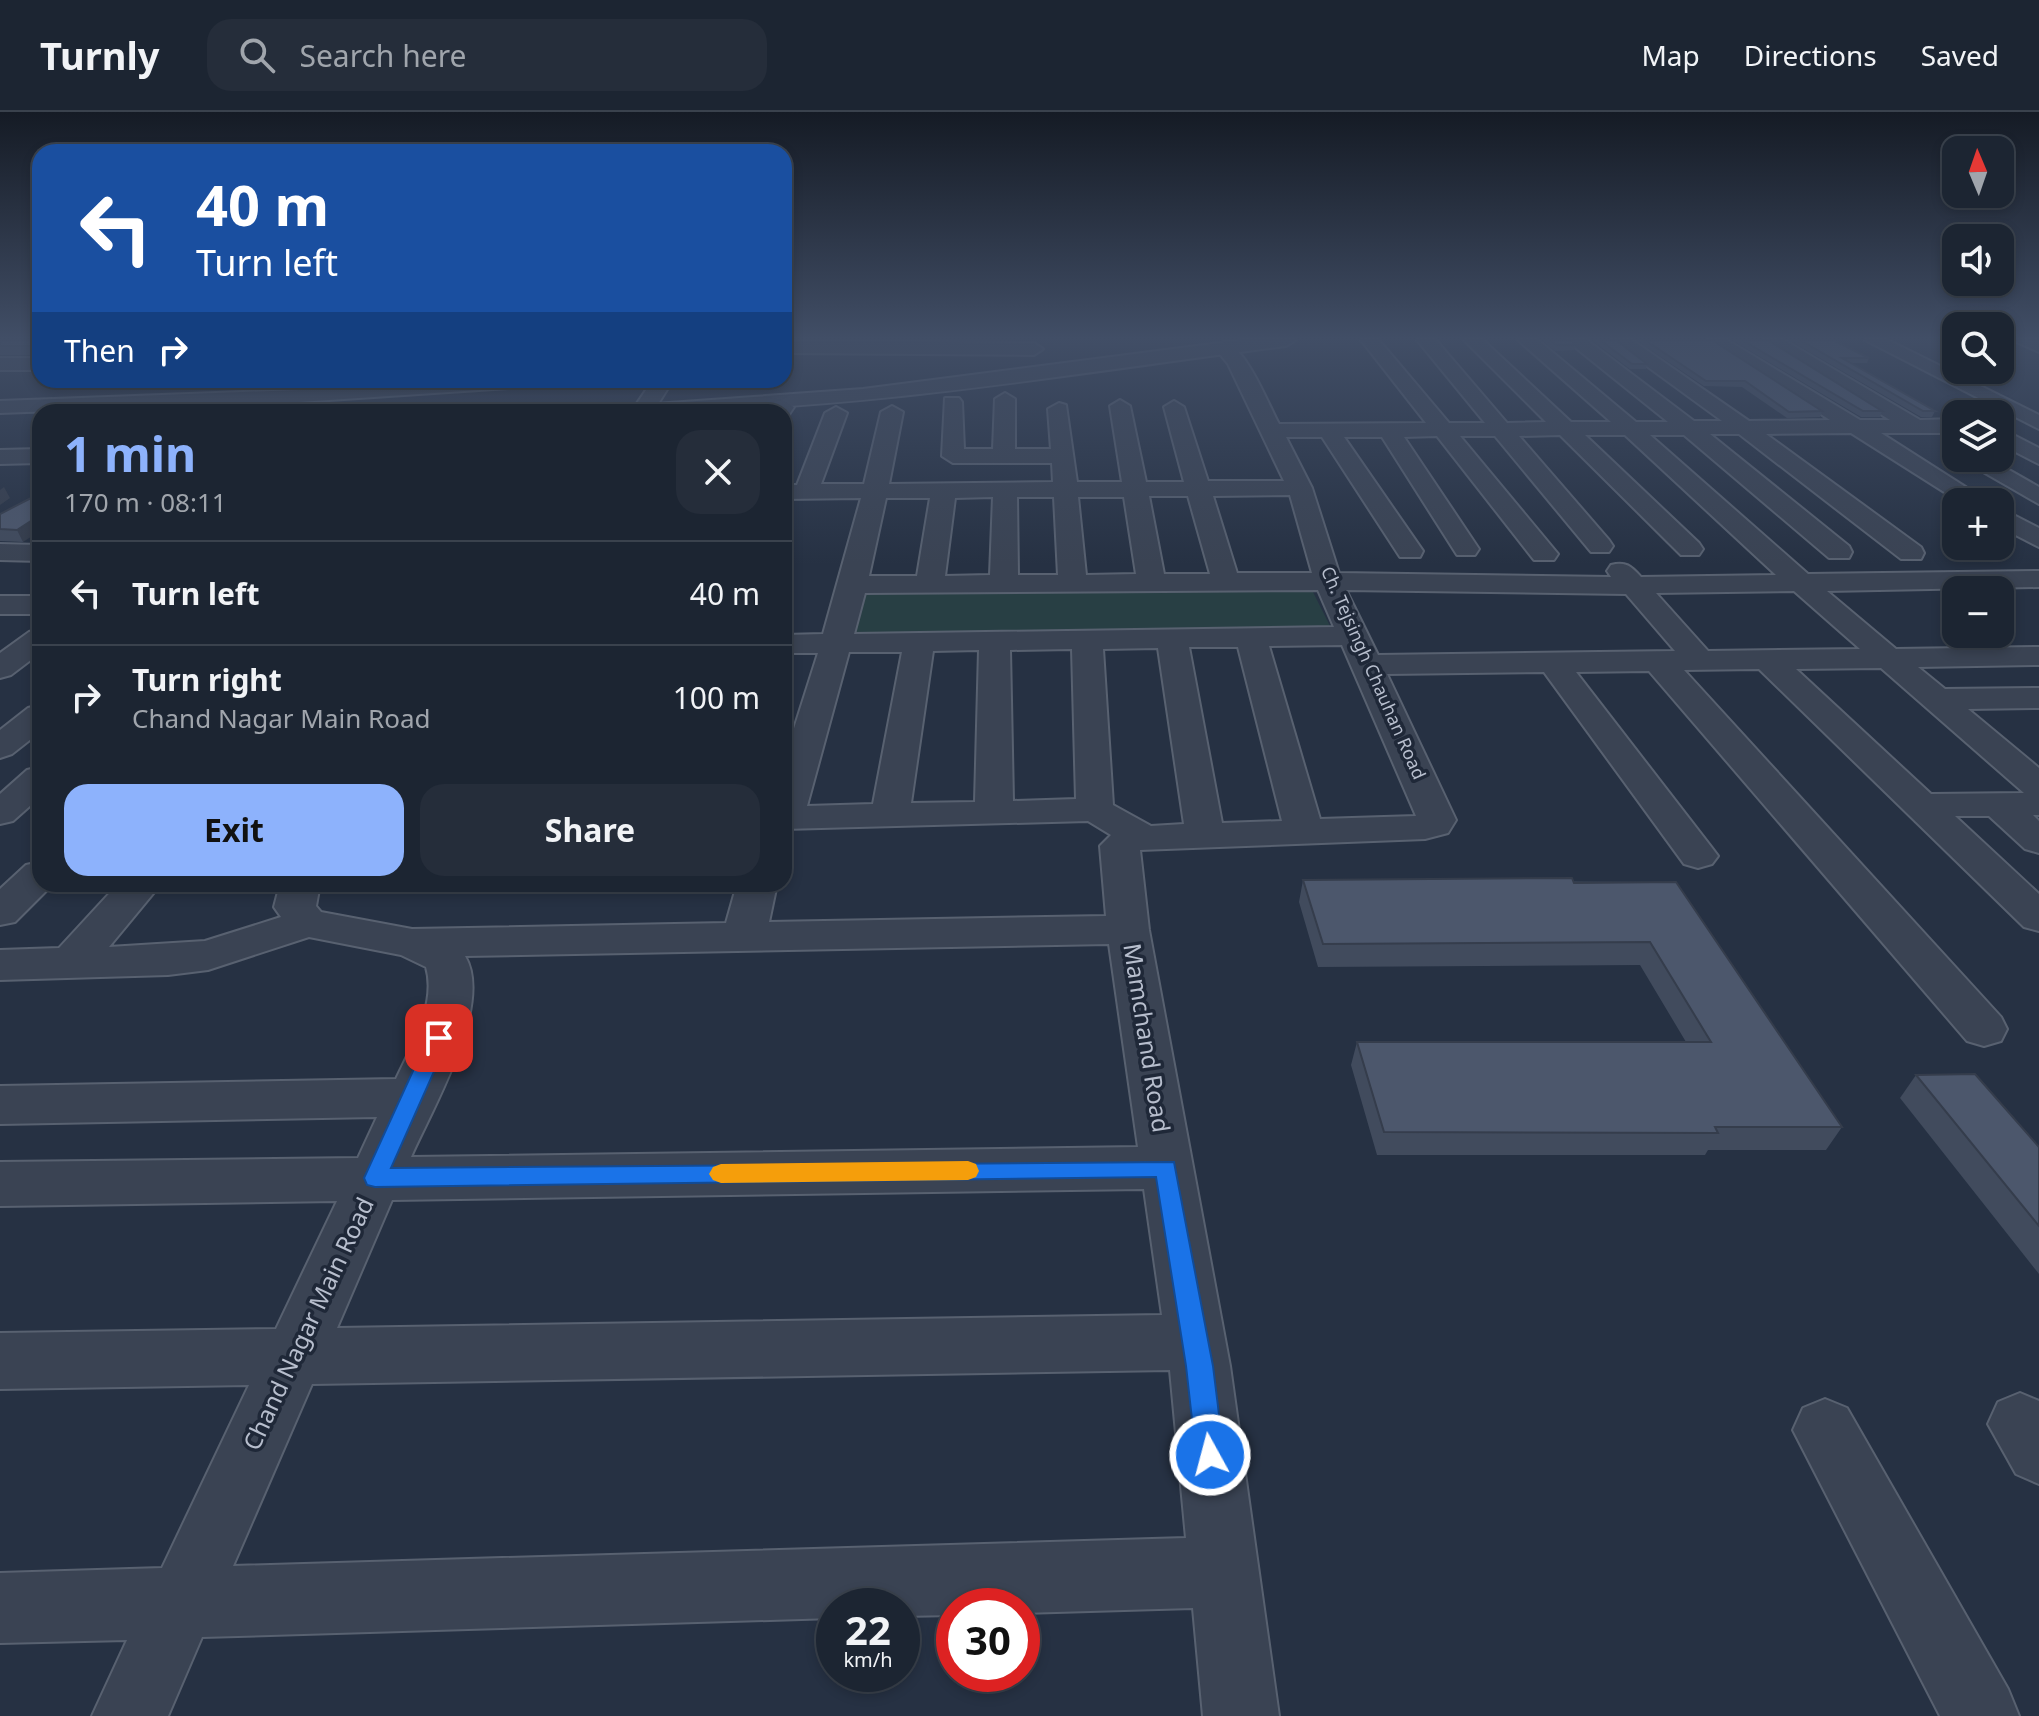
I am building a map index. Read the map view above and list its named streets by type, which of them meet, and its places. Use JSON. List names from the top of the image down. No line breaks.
{"streets":{"street":["Ch. Tejsingh Chauhan Road","Mamchand Road","Chand Nagar Main Road"]},"north":"top","page":{"header":"Turnly","search":"Search here","nav":["Map","Directions","Saved"],"map_buttons":["+","−"],"turn":["40 m","Turn left"],"then":"Then","heading":["1 min","170 m · 08:11"],"list":[{"name":"Turn left","value":"40 m"},{"name":"Turn right","note":"Chand Nagar Main Road","value":"100 m"}],"buttons":["Exit","Share"],"speed":"22 km/h","limit":"30"}}
